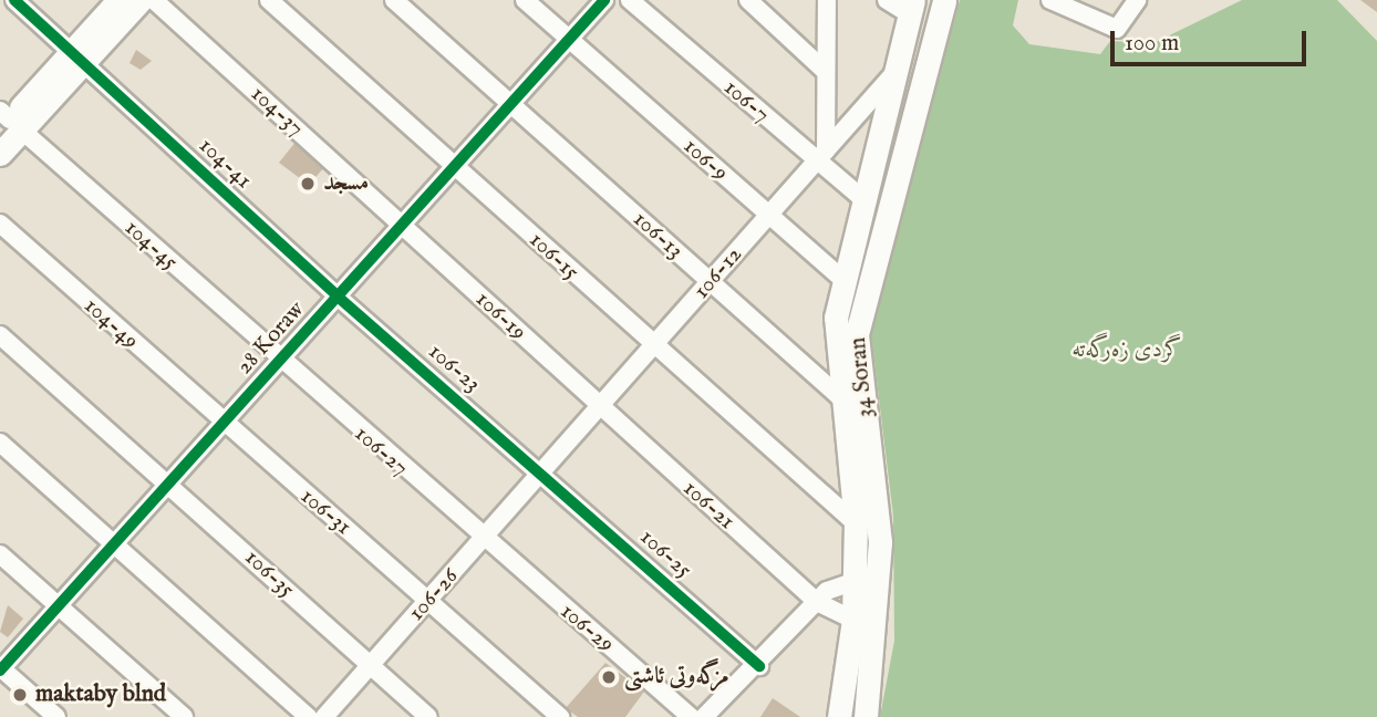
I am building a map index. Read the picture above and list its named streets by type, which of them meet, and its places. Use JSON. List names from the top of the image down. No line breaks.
{"streets":{"main road":["34 Soran"],"street":["106-7","104-37","106-9","104-41","106-13","104-45","106-15","106-12","106-19","104-49","28 Koraw","106-23","106-27","106-21","106-31","106-25","106-35","106-26","106-29"]},"crossings":[["106-7","106-12"],["106-7","34 Soran"],["104-37","106-19"],["104-37","28 Koraw"],["106-9","106-12"],["106-9","28 Koraw"],["106-9","34 Soran"],["104-41","28 Koraw"],["104-41","106-23"],["106-13","106-12"],["106-13","28 Koraw"],["106-13","34 Soran"],["104-45","28 Koraw"],["104-45","106-27"],["106-15","106-12"],["106-15","28 Koraw"],["106-15","34 Soran"],["106-12","106-19"],["106-12","106-23"],["106-12","34 Soran"],["106-12","106-21"],["106-12","106-25"],["106-12","106-26"],["106-19","28 Koraw"],["106-19","106-21"],["104-49","28 Koraw"],["104-49","106-31"],["28 Koraw","106-23"],["28 Koraw","106-27"],["28 Koraw","106-31"],["28 Koraw","106-35"],["106-23","106-25"],["106-23","106-26"],["34 Soran","106-21"],["106-27","106-26"],["106-27","106-29"],["106-31","106-26"],["106-25","106-26"],["106-35","106-26"],["106-26","106-29"]],"parks":["گردی زەرگەتە"],"places":["مسجد","مزگەوتی ئاشتی","maktaby blnd"],"scale_bar":"100 m"}
